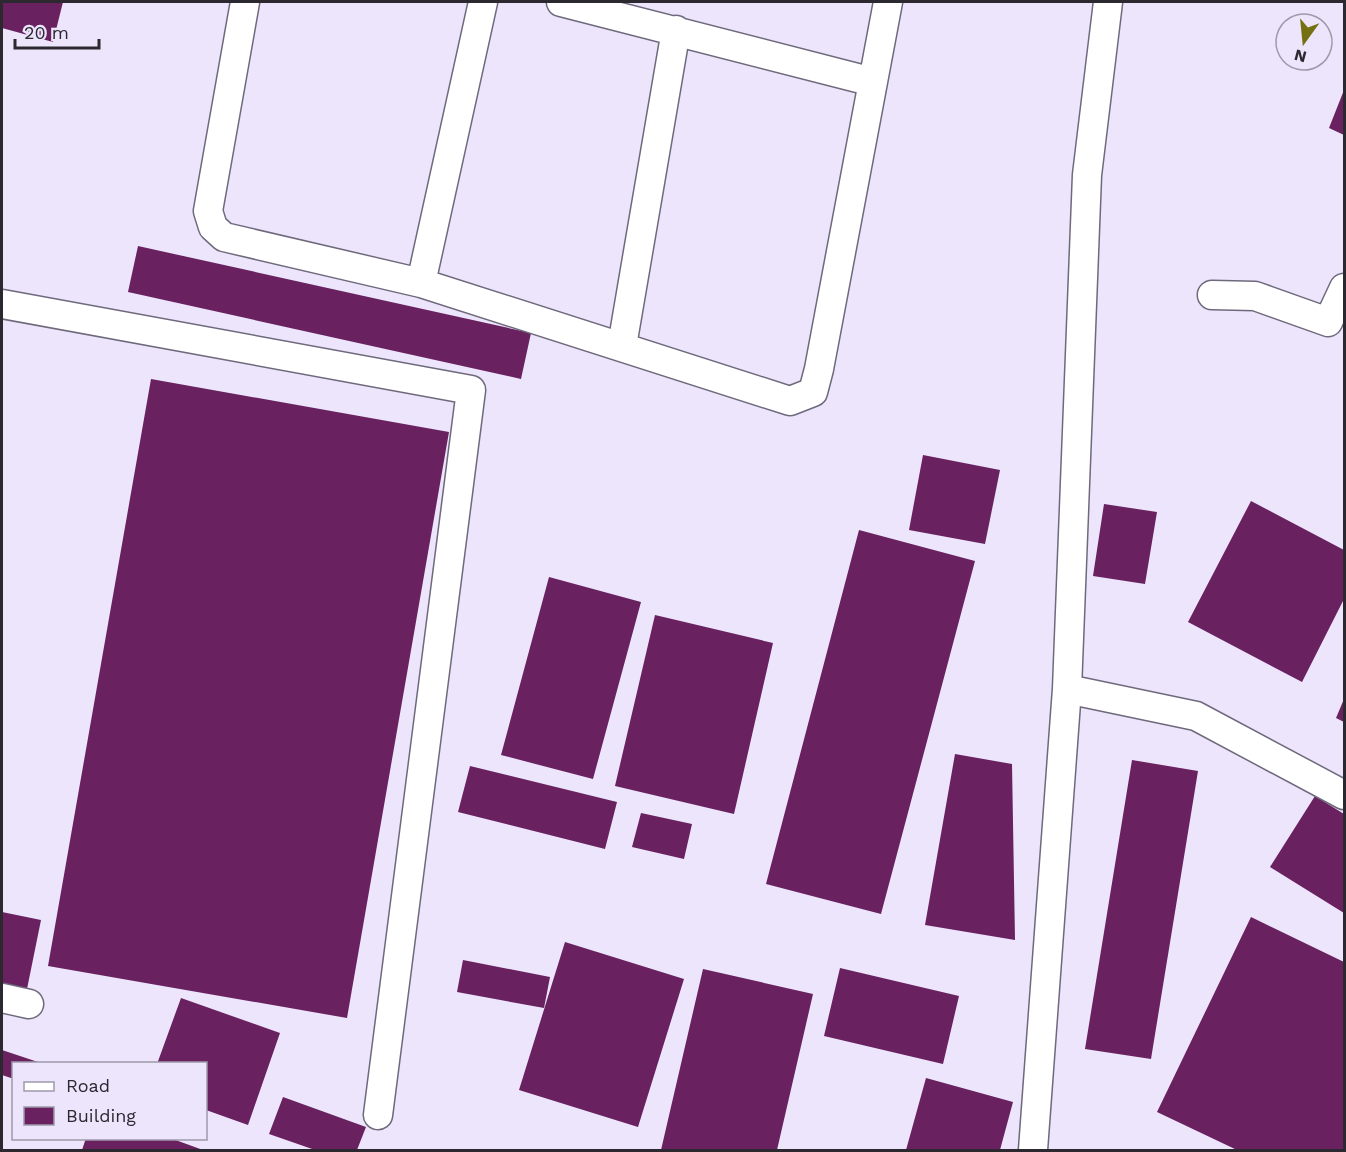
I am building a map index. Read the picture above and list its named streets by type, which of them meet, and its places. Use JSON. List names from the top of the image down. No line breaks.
{"legend":["Road","Building"],"scale_bar":"20 m","north":"bottom"}
